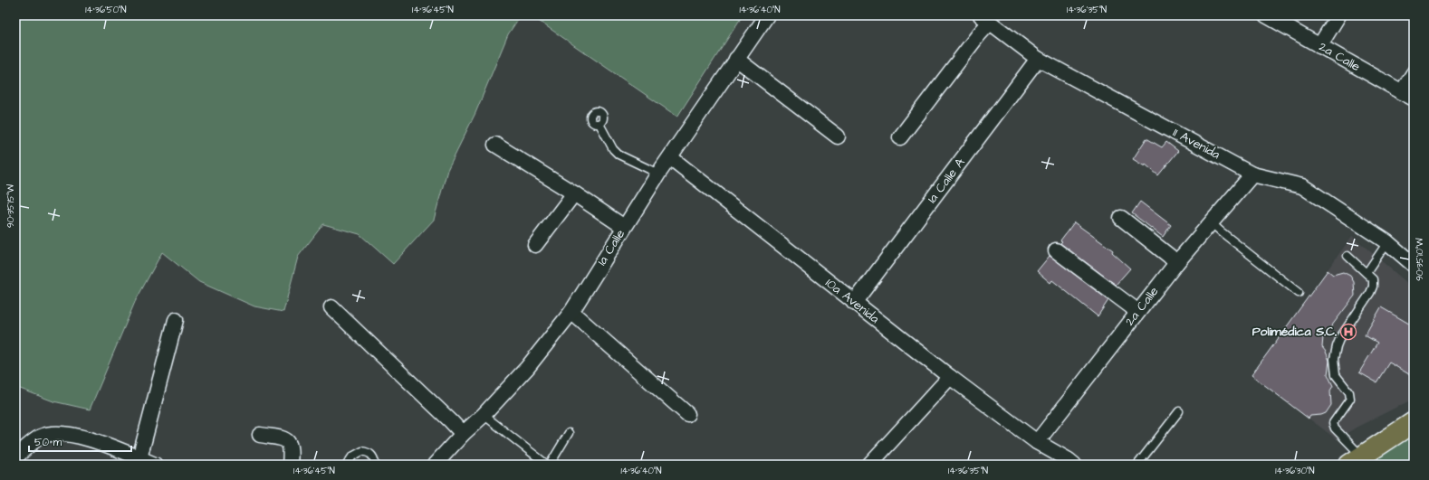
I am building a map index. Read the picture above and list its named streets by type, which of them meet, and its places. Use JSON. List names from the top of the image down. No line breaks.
{"streets":{"street":["2a Calle","11 Avenida","1a Calle A","1a Calle","10a Avenida"]},"crossings":[["2a Calle","11 Avenida"],["2a Calle","10a Avenida"],["11 Avenida","1a Calle A"],["1a Calle A","10a Avenida"],["1a Calle","10a Avenida"]],"places":{"hospital":["Polimédica S.C."]},"scale_bar":"50 m","coordinates":["14°36'50\"N","14°36'45\"N","14°36'40\"N","14°36'35\"N","90°35'15\"W","90°35'10\"W","14°36'30\"N"]}
